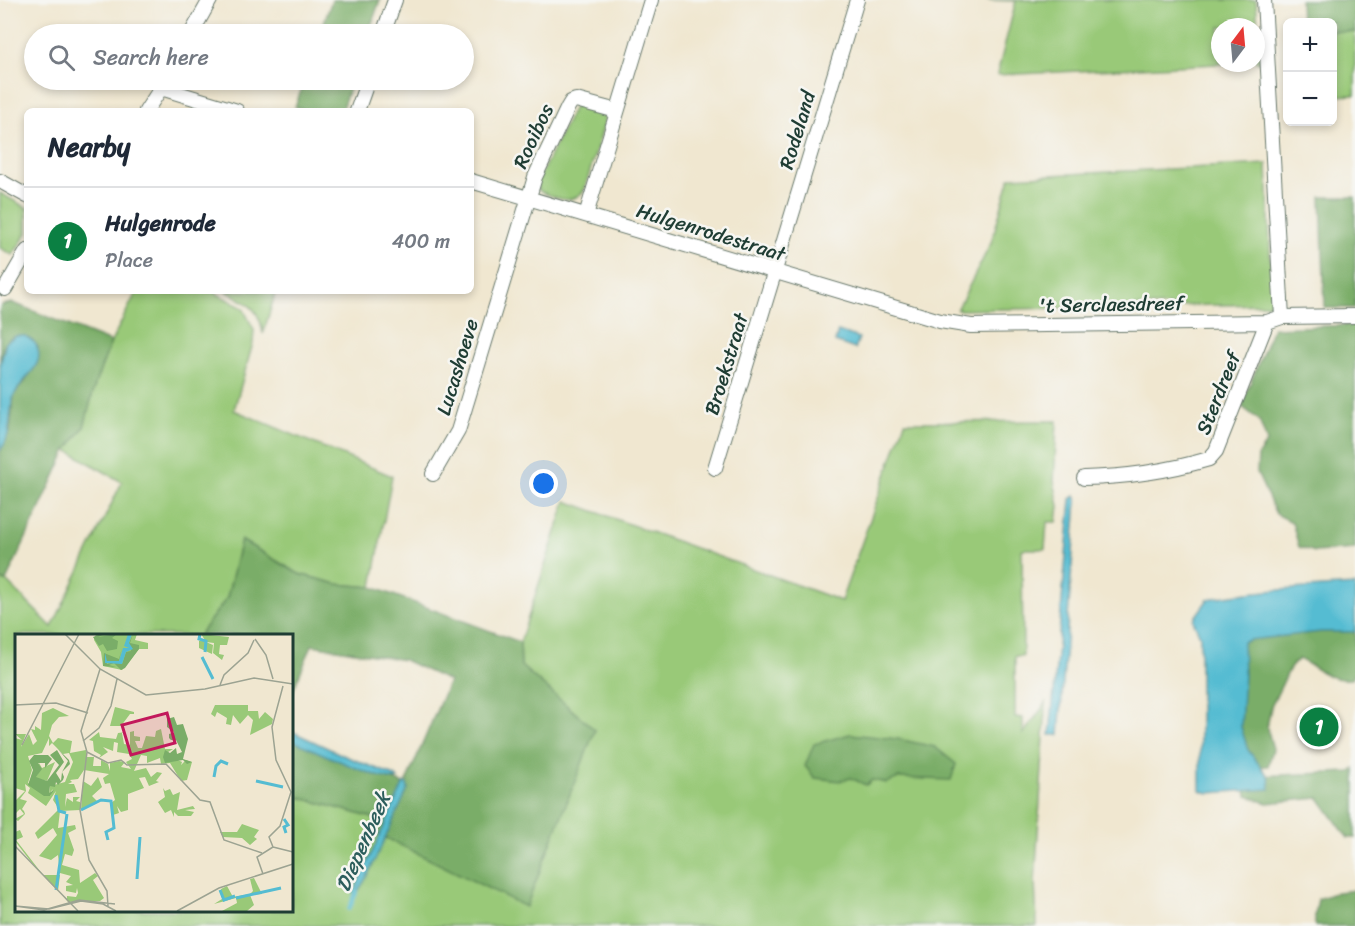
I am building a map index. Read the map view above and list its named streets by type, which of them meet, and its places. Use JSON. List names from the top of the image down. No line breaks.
{"streets":{"street":["Rodeland","Rooibos","Hulgenrodestraat","'t Serclaesdreef","Broekstraat","Lucashoeve","Sterdreef"]},"crossings":[["Rodeland","Hulgenrodestraat"],["Rodeland","Broekstraat"],["Rooibos","Hulgenrodestraat"],["Rooibos","Lucashoeve"],["Hulgenrodestraat","'t Serclaesdreef"],["Hulgenrodestraat","Broekstraat"],["Hulgenrodestraat","Lucashoeve"],["'t Serclaesdreef","Sterdreef"]],"water":["Diepenbeek"],"north":"top","page":{"map_buttons":["+","−"],"search":"Search here","heading":"Nearby","list":[{"mark":"1","name":"Hulgenrode","note":"Place","value":"400 m"}],"pins":"1"}}
